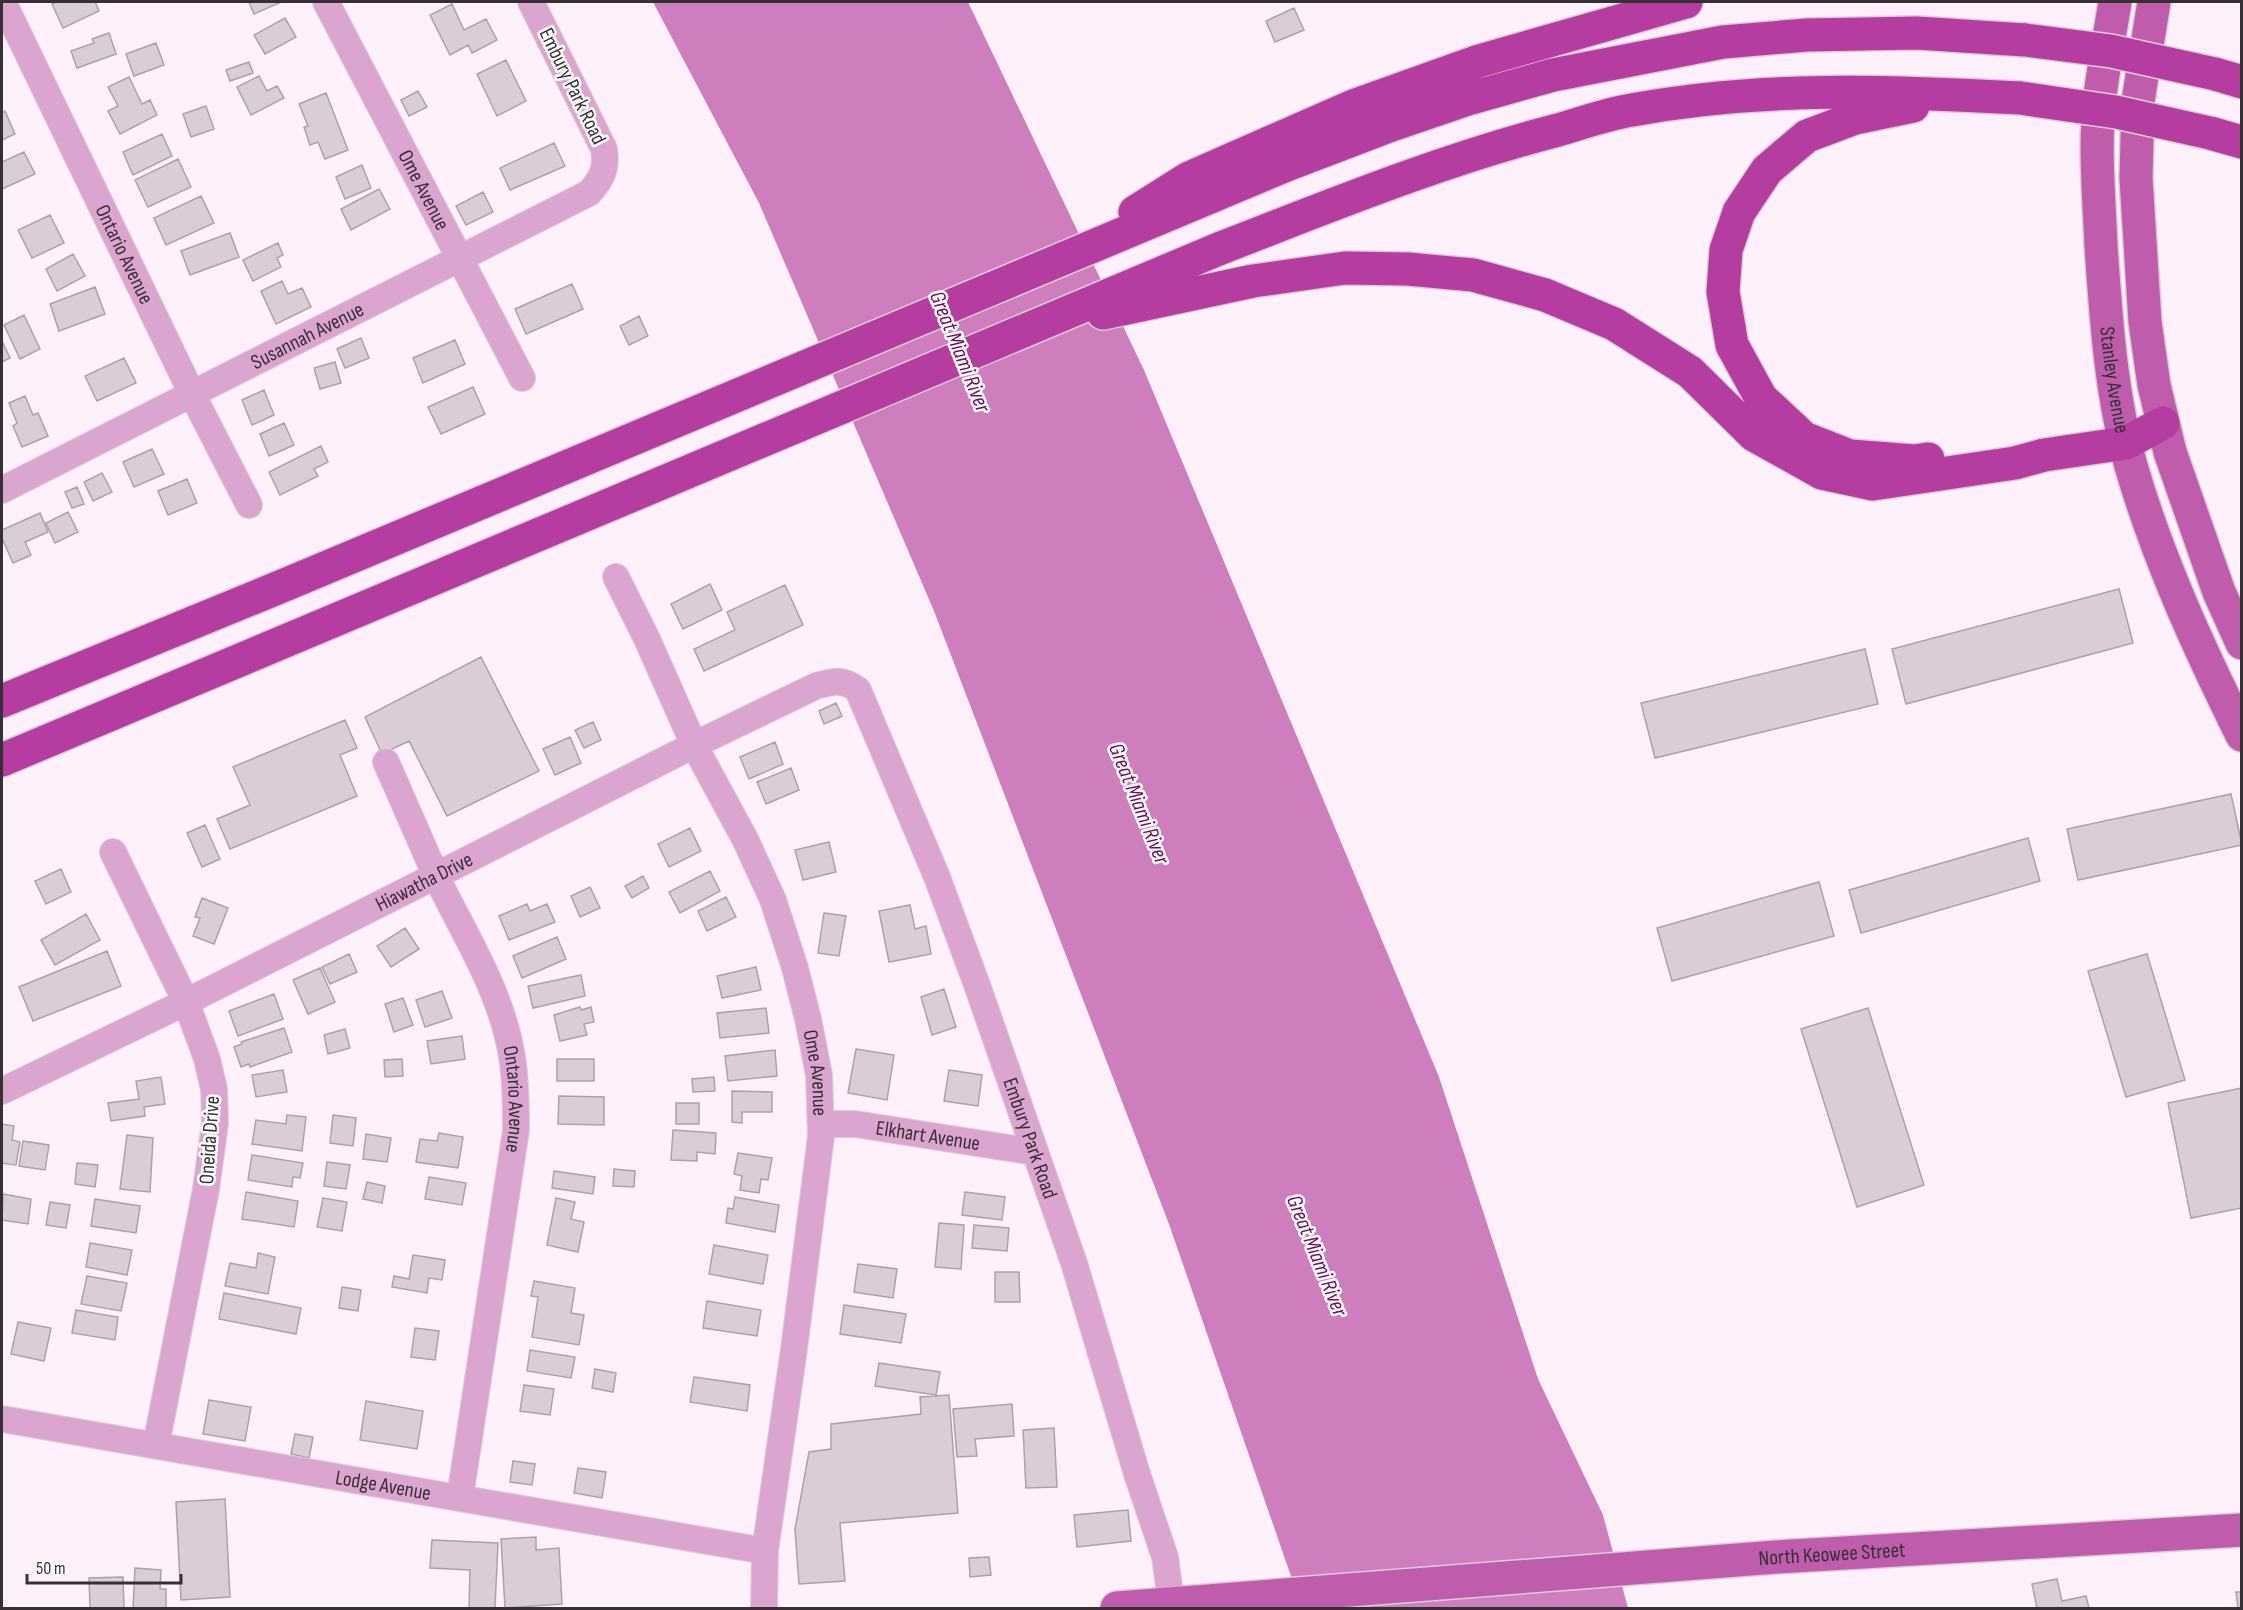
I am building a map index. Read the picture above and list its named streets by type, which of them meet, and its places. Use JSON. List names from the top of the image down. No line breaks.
{"streets":{"main road":["Stanley Avenue","North Keowee Street"],"street":["Embury Park Road","Ome Avenue","Ontario Avenue","Susannah Avenue","Hiawatha Drive","Elkhart Avenue","Oneida Drive","Lodge Avenue"]},"crossings":[["Embury Park Road","Susannah Avenue"],["Embury Park Road","Hiawatha Drive"],["Embury Park Road","Elkhart Avenue"],["Embury Park Road","North Keowee Street"],["Ome Avenue","Susannah Avenue"],["Ome Avenue","Hiawatha Drive"],["Ome Avenue","Elkhart Avenue"],["Ome Avenue","Lodge Avenue"],["Ontario Avenue","Susannah Avenue"],["Ontario Avenue","Hiawatha Drive"],["Ontario Avenue","Lodge Avenue"],["Hiawatha Drive","Oneida Drive"],["Oneida Drive","Lodge Avenue"]],"water":["Great Miami River"],"scale_bar":"50 m"}
